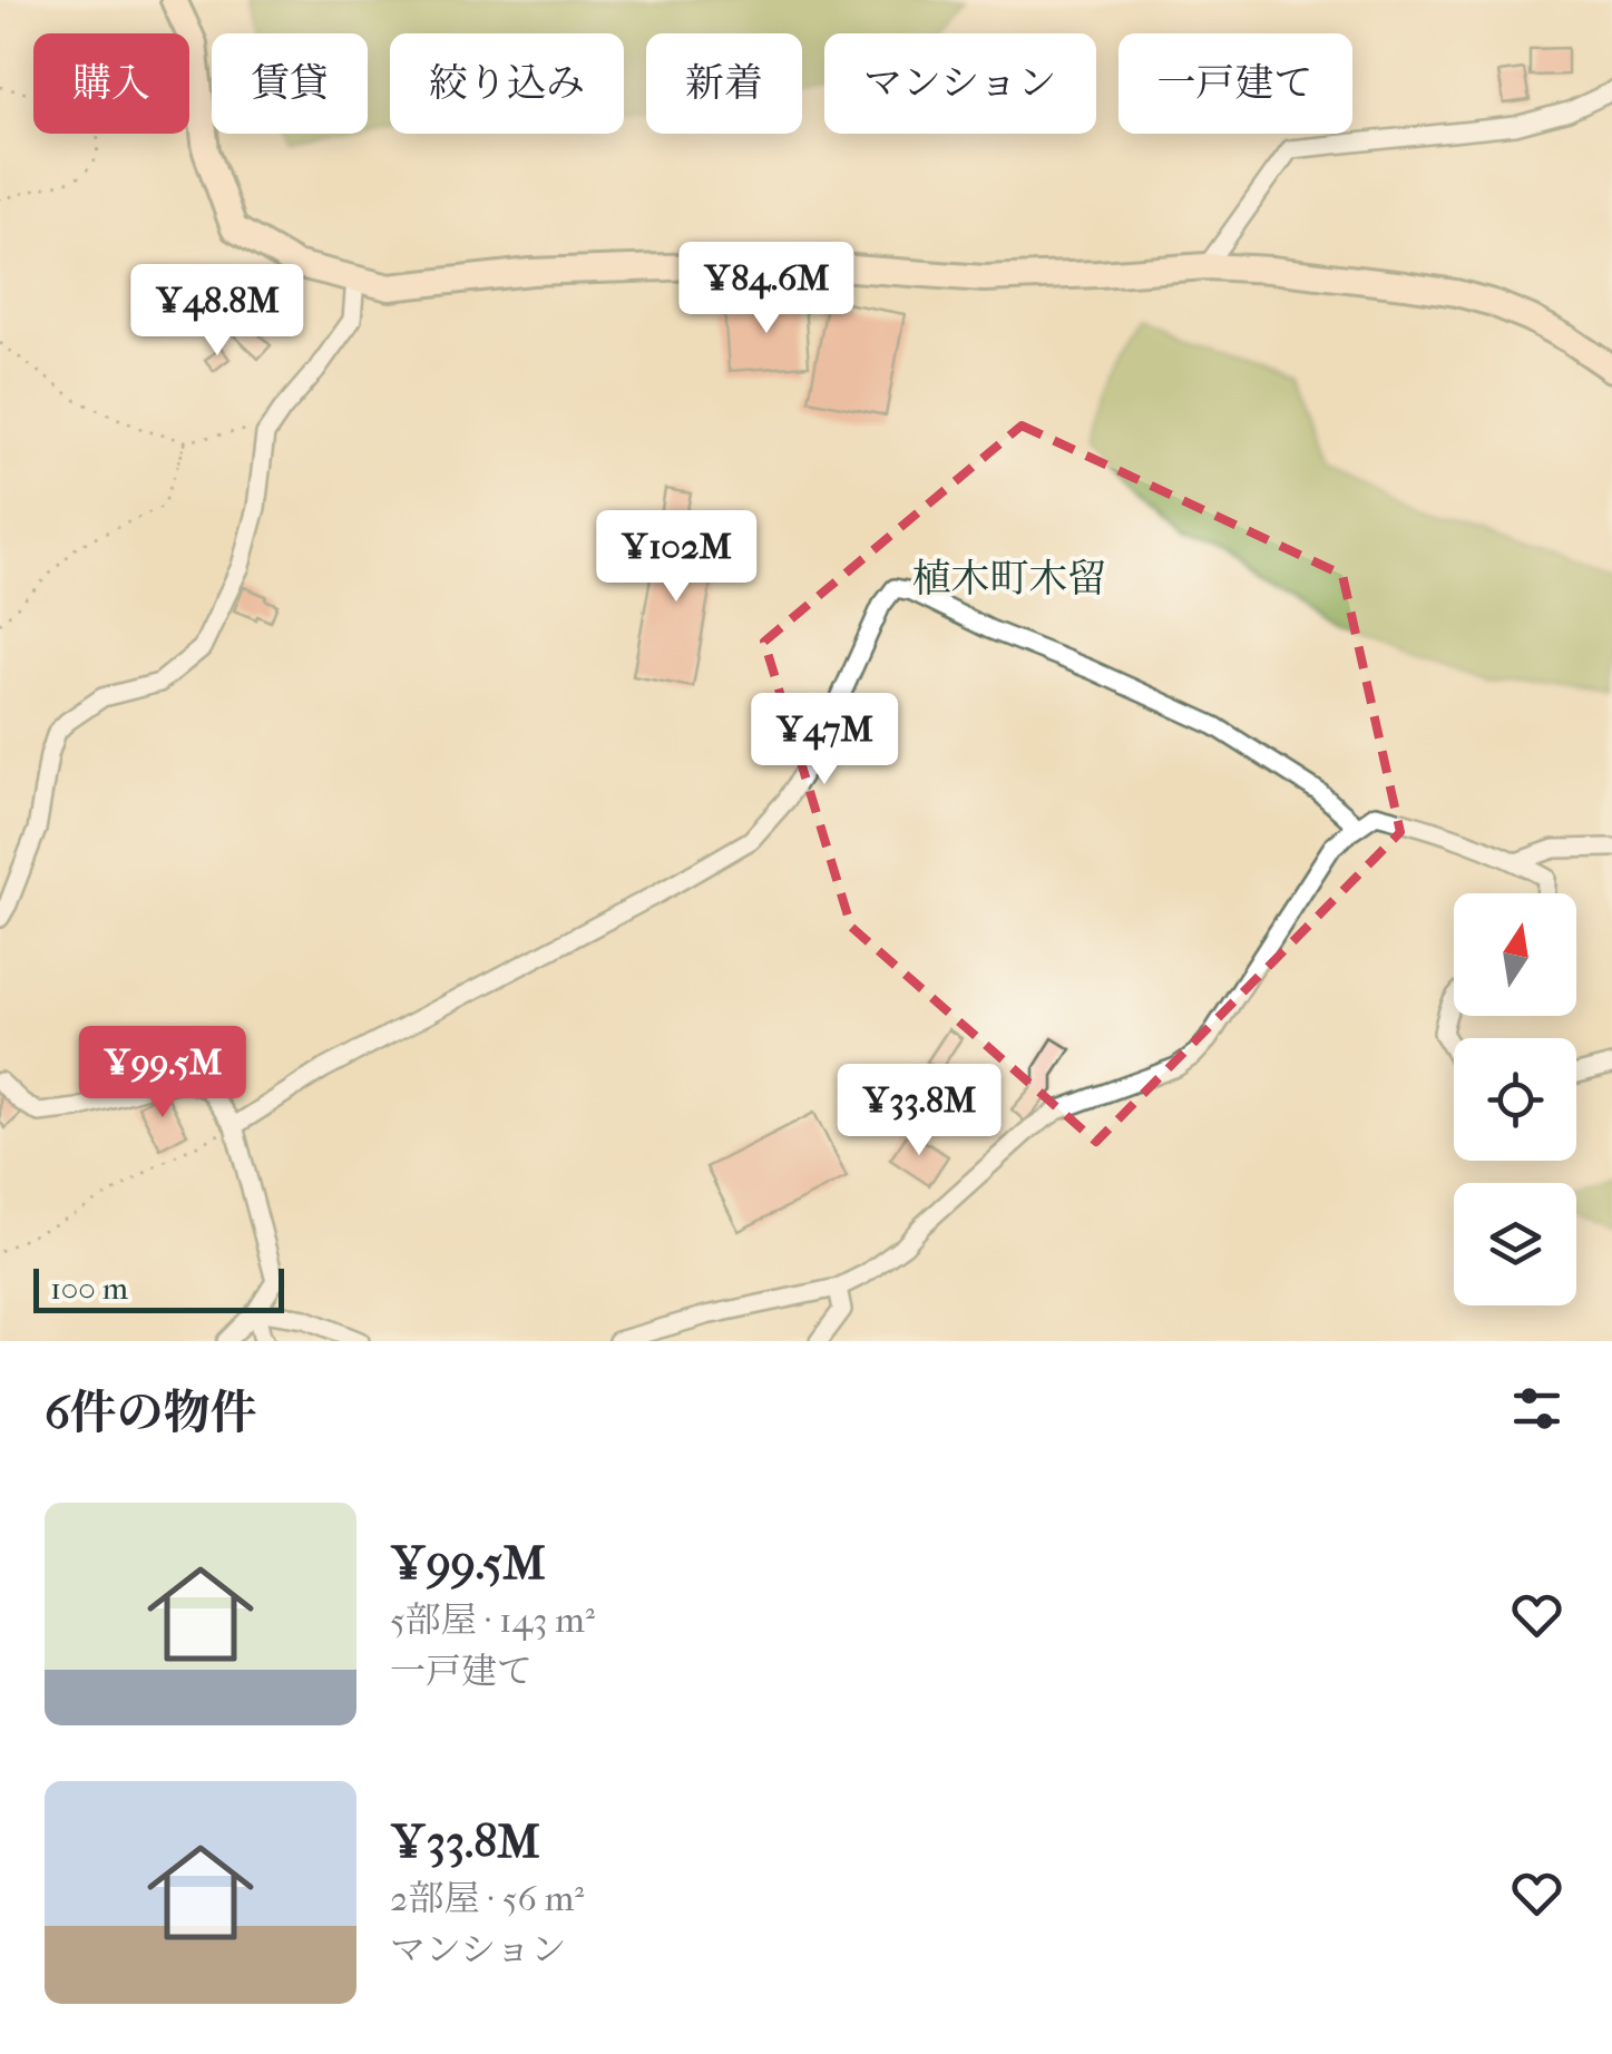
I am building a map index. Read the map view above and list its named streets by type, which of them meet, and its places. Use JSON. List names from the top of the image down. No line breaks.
{"districts":["植木町木留"],"scale_bar":"100 m","north":"top","page":{"chip":["購入","賃貸","絞り込み","新着","マンション","一戸建て"],"price":["¥84.6M","¥48.8M","¥102M","¥47M","¥99.5M","¥33.8M"],"scale":"100 m","heading":"6件の物件","list":[{"name":"¥99.5M","note":"5部屋 · 143 m² · 一戸建て"},{"name":"¥33.8M","note":"2部屋 · 56 m² · マンション"}]}}
